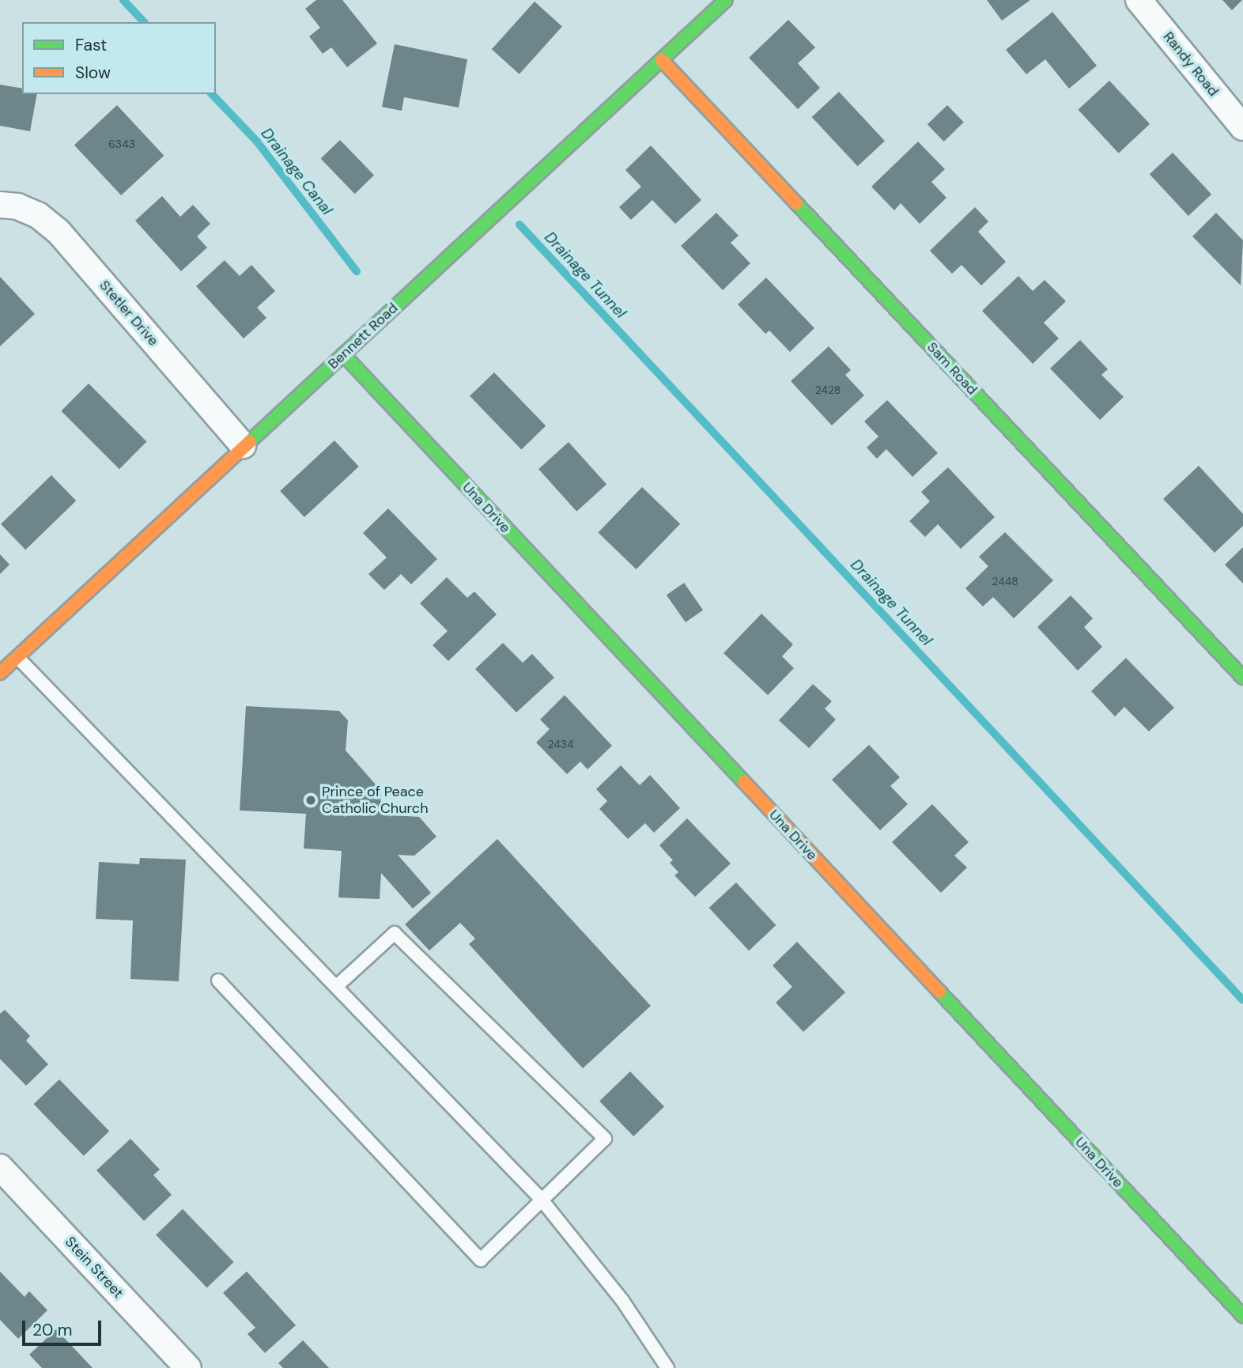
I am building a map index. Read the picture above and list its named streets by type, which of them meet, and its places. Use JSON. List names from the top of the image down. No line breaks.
{"streets":{"street":["Randy Road","Stetler Drive","Bennett Road","Sam Road","Una Drive","Stein Street"]},"crossings":[["Stetler Drive","Bennett Road"],["Bennett Road","Sam Road"],["Bennett Road","Una Drive"]],"water":["Drainage Canal","Drainage Tunnel"],"places":["Prince of Peace Catholic Church"],"house_numbers":["6343","2428","2448","2434"],"legend":["Fast","Slow"],"scale_bar":"20 m"}
